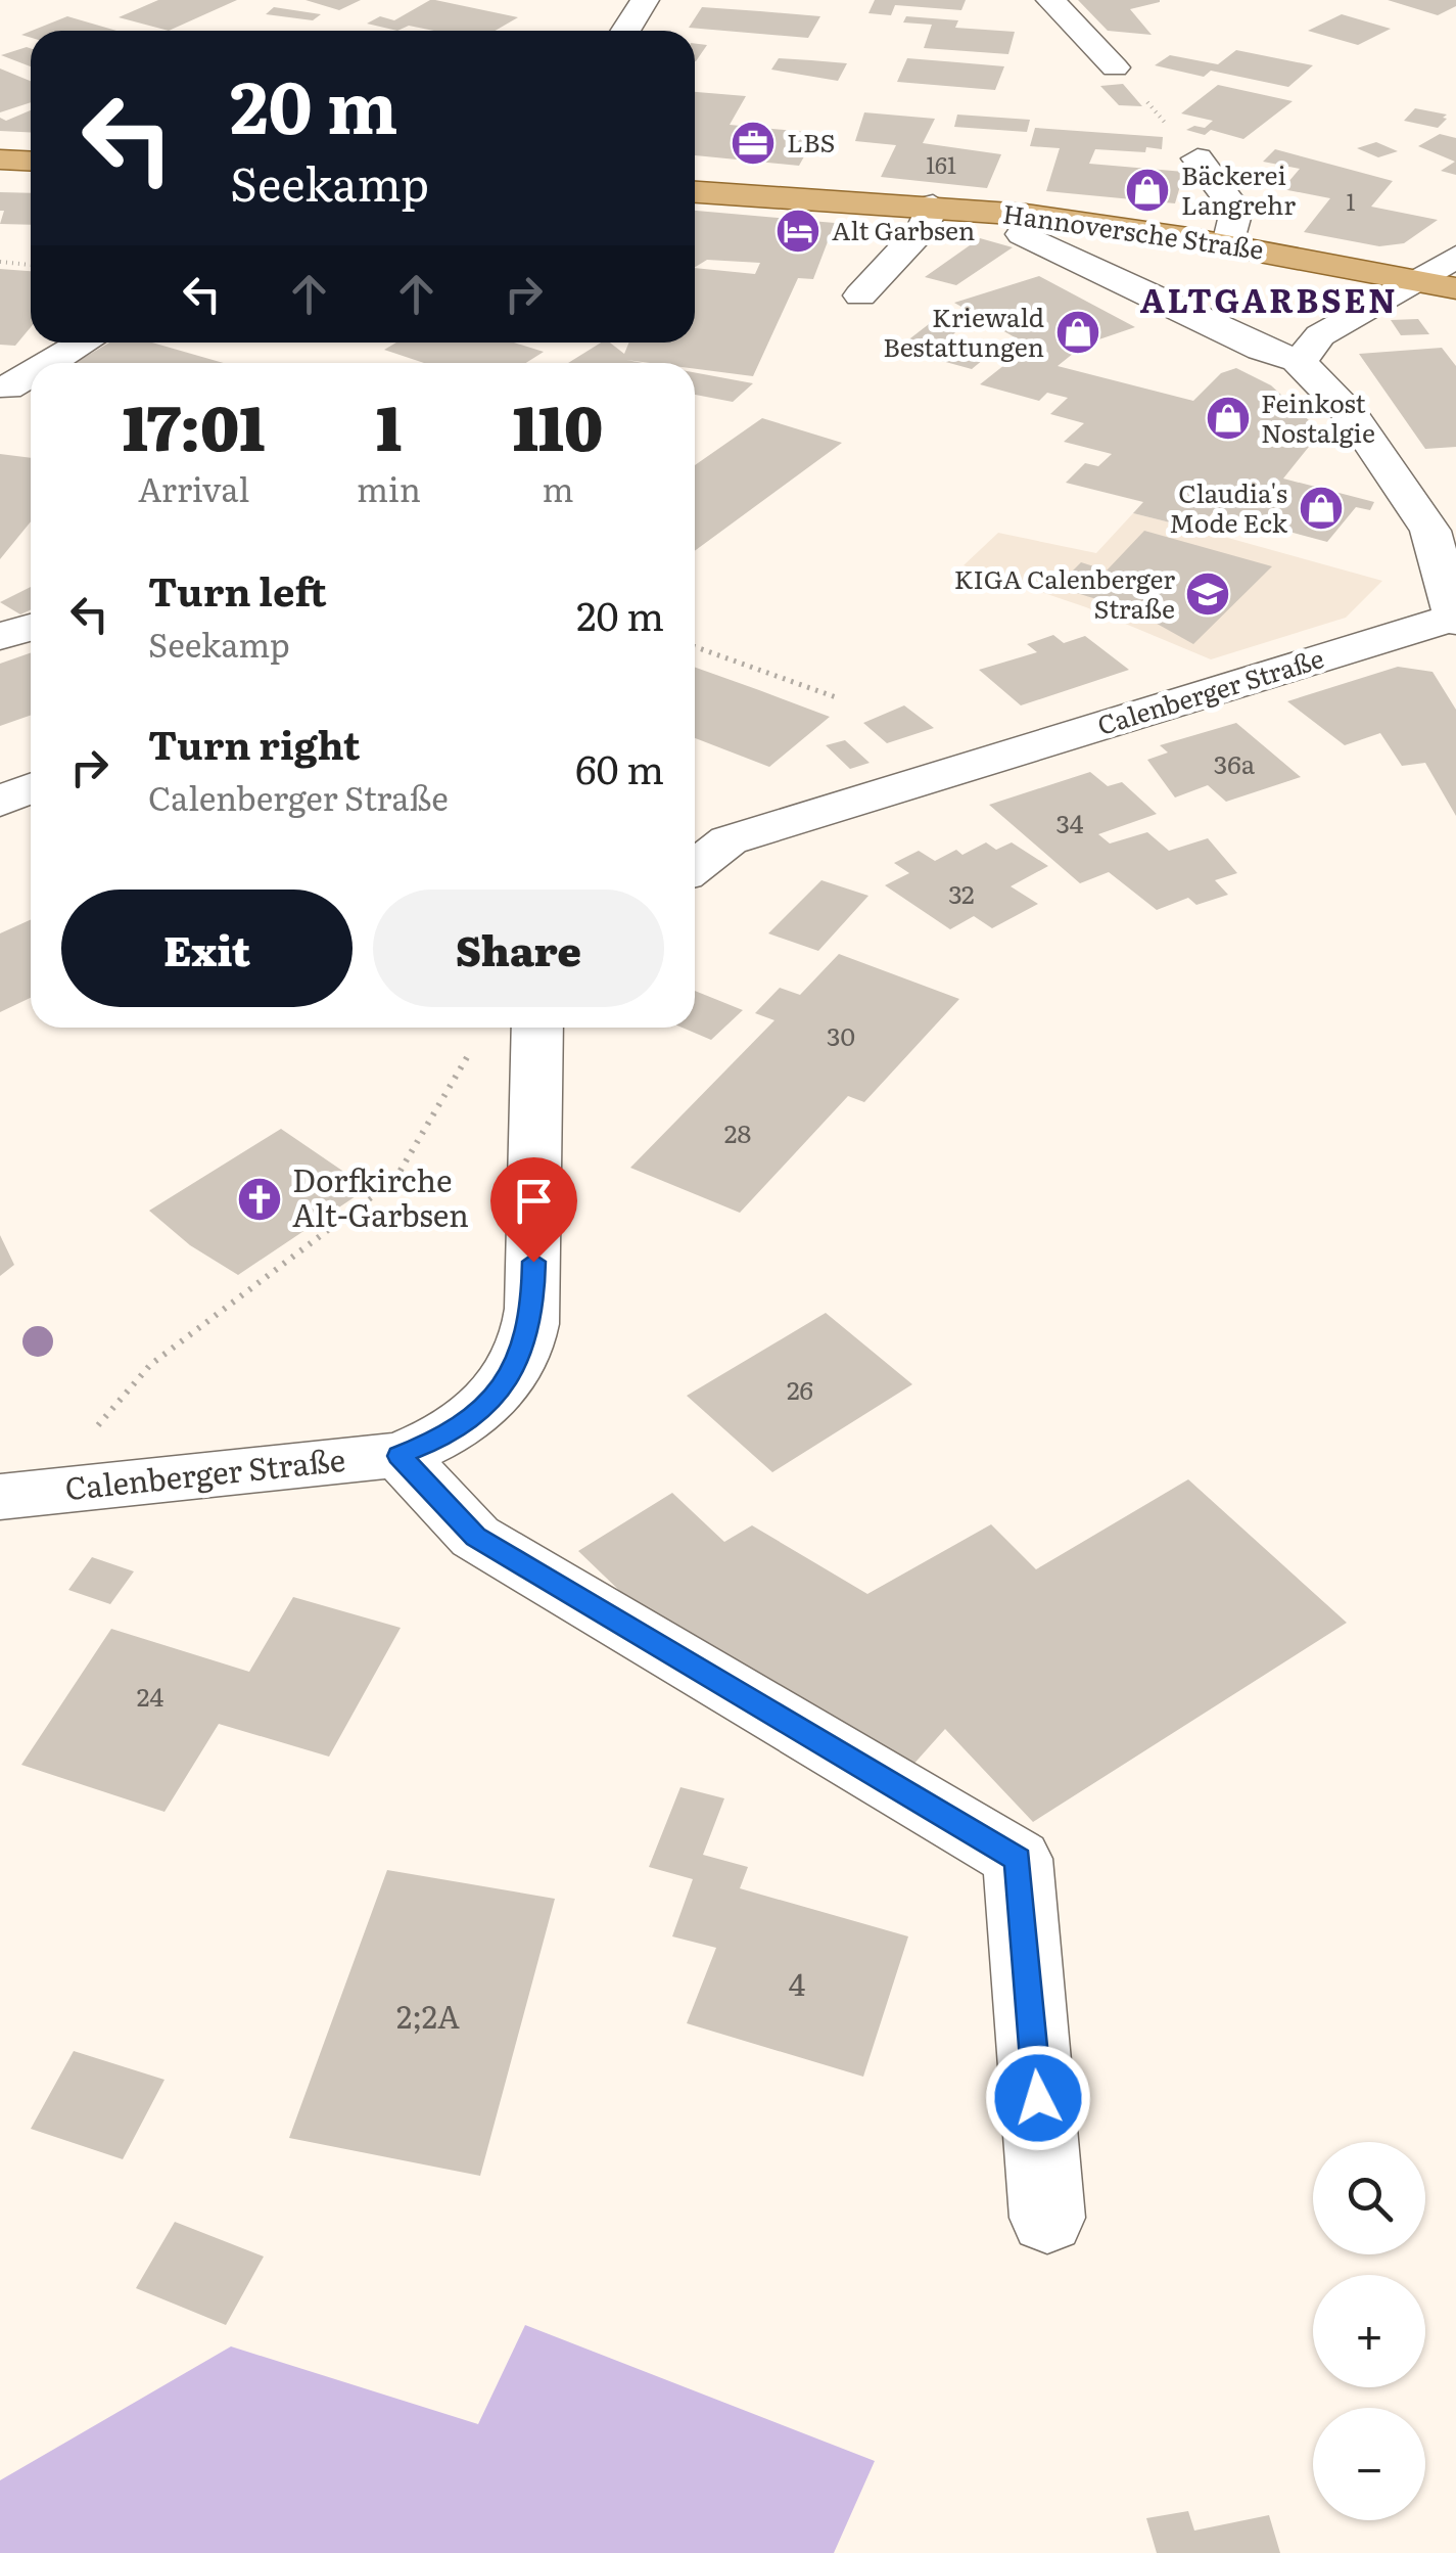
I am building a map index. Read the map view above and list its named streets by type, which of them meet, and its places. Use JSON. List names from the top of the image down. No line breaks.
{"streets":{"main road":["Hannoversche Straße"],"street":["Calenberger Straße"]},"districts":["ALTGARBSEN"],"places":{"office":["LBS"],"shop":["Bäckerei Langrehr","Kriewald Bestattungen","Feinkost Nostalgie","Claudia's Mode Eck"],"hotel":["Alt Garbsen"],"school or university":["KIGA Calenberger Straße"],"church":["Dorfkirche Alt-Garbsen"]},"house_numbers":["161","1","36a","34","32","30","28","26","24","4","2;2A"],"page":{"turn":["20 m","Seekamp"],"eta":["17:01","Arrival","1","min","110","m"],"list":[{"name":"Turn left","note":"Seekamp","value":"20 m"},{"name":"Turn right","note":"Calenberger Straße","value":"60 m"}],"buttons":["Exit","Share"],"map_buttons":["+","−"]}}
